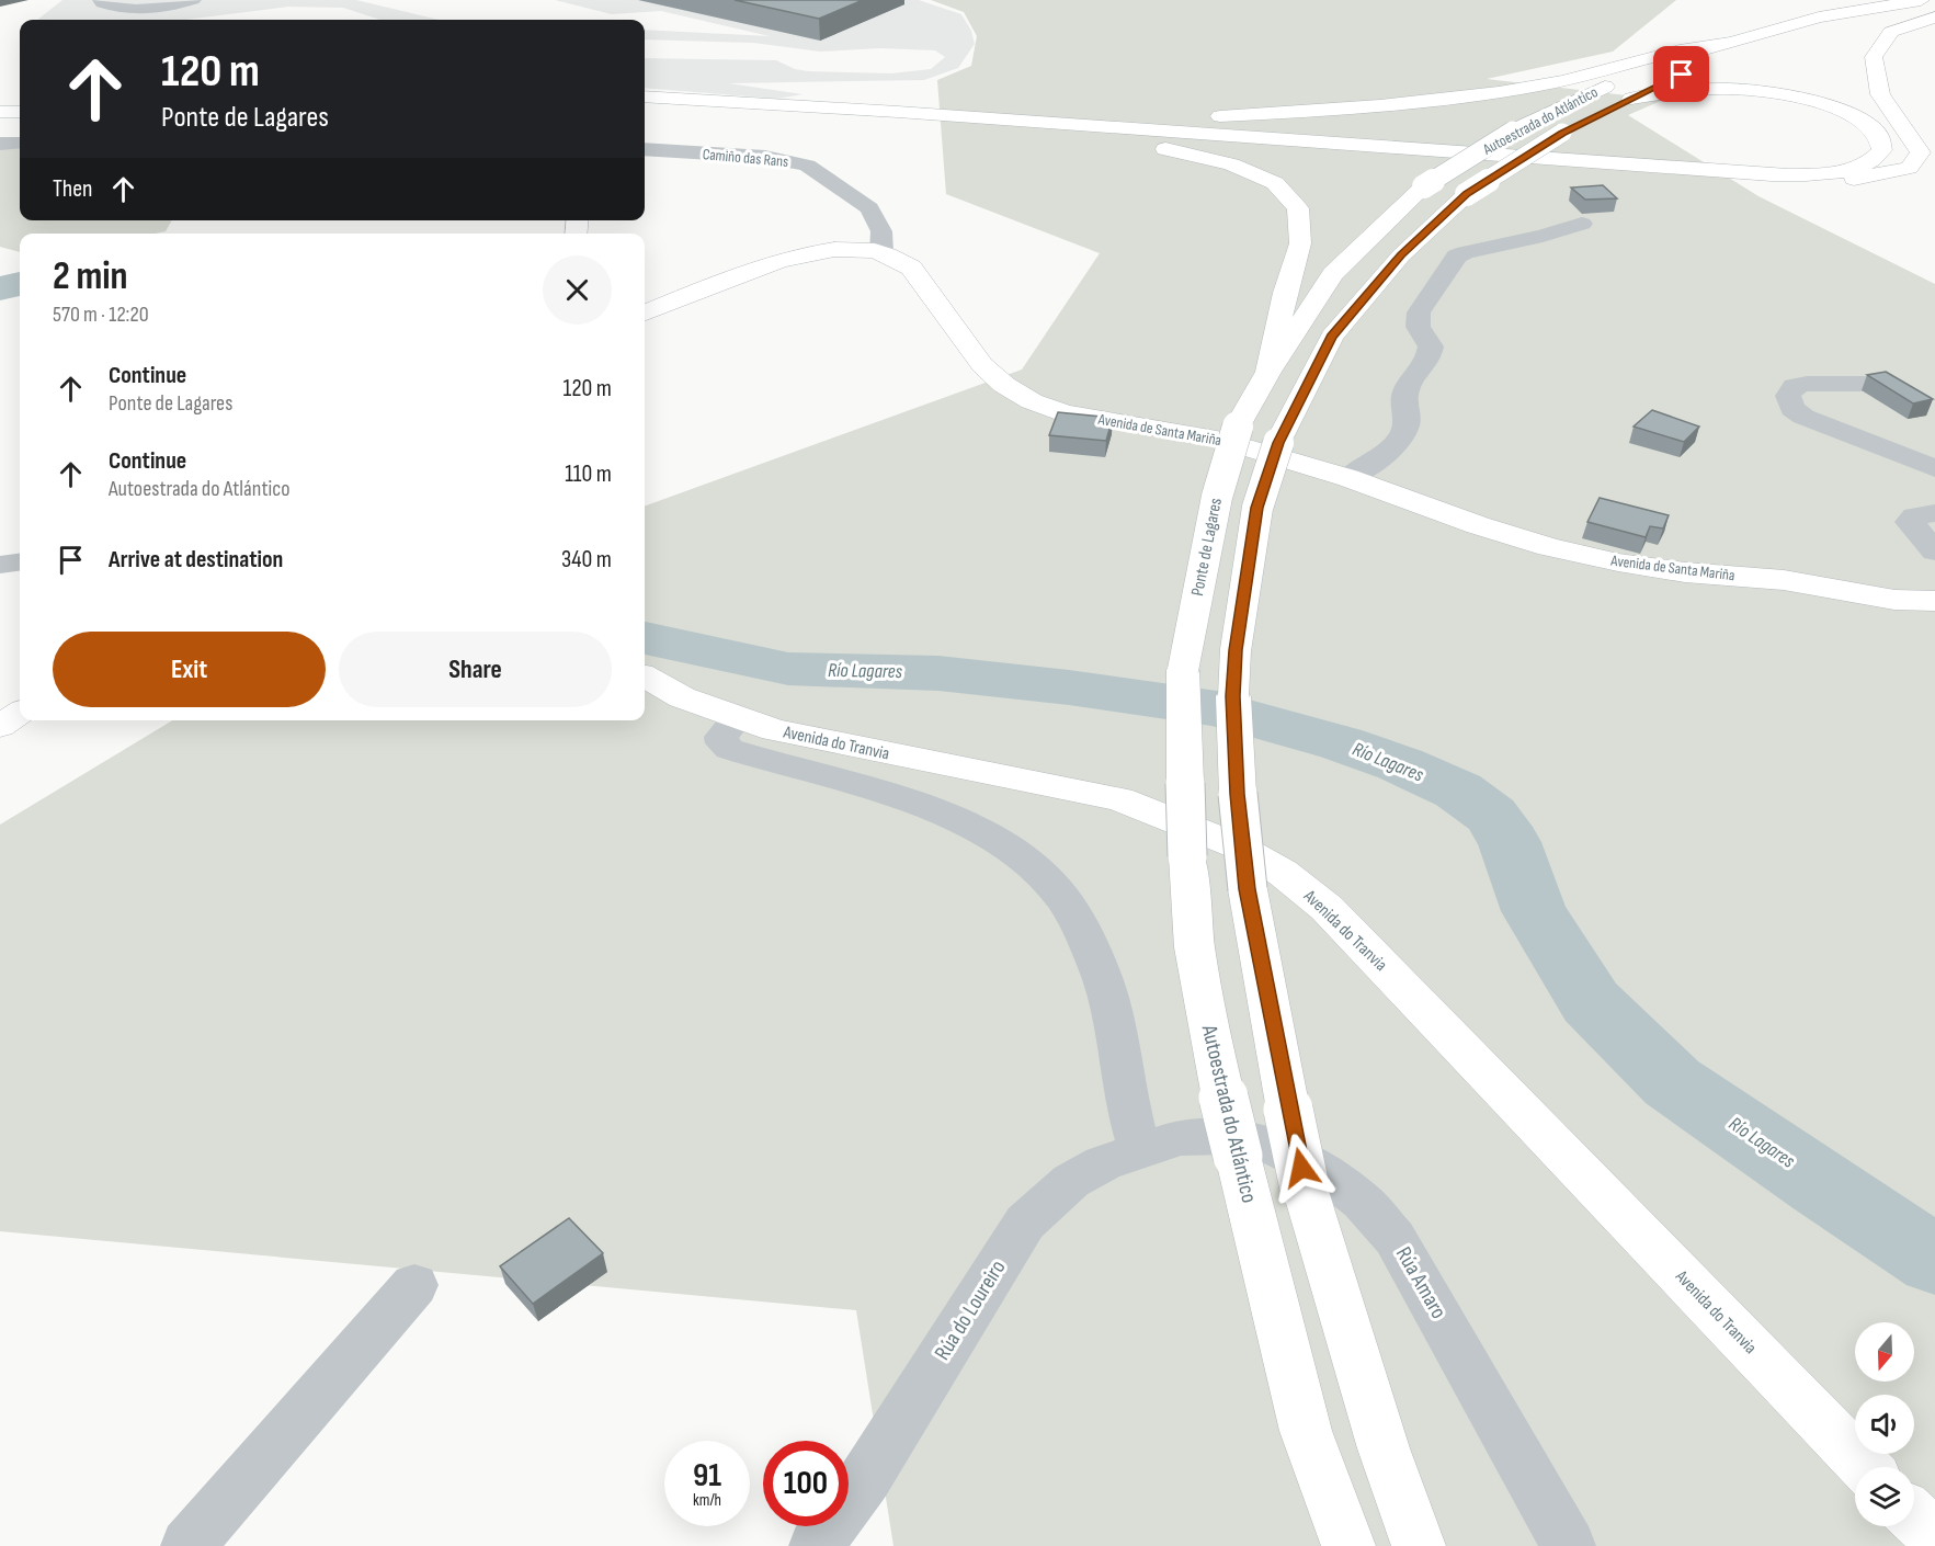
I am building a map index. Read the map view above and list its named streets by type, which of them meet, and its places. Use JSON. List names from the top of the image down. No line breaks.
{"streets":{"main road":["Autoestrada do Atlántico","Avenida de Santa Mariña","Ponte de Lagares","Avenida do Tranvia"],"street":["Camiño das Rans","Rúa Amaro","Rúa do Loureiro"]},"crossings":[["Autoestrada do Atlántico","Ponte de Lagares"],["Camiño das Rans","Avenida de Santa Mariña"],["Rúa Amaro","Rúa do Loureiro"]],"water":["Río Lagares"],"north":"bottom","page":{"turn":["120 m","Ponte de Lagares"],"then":"Then","heading":["2 min","570 m · 12:20"],"list":[{"name":"Continue","note":"Ponte de Lagares","value":"120 m"},{"name":"Continue","note":"Autoestrada do Atlántico","value":"110 m"},{"name":"Arrive at destination","value":"340 m"}],"buttons":["Exit","Share"],"speed":"91 km/h","limit":"100"}}
